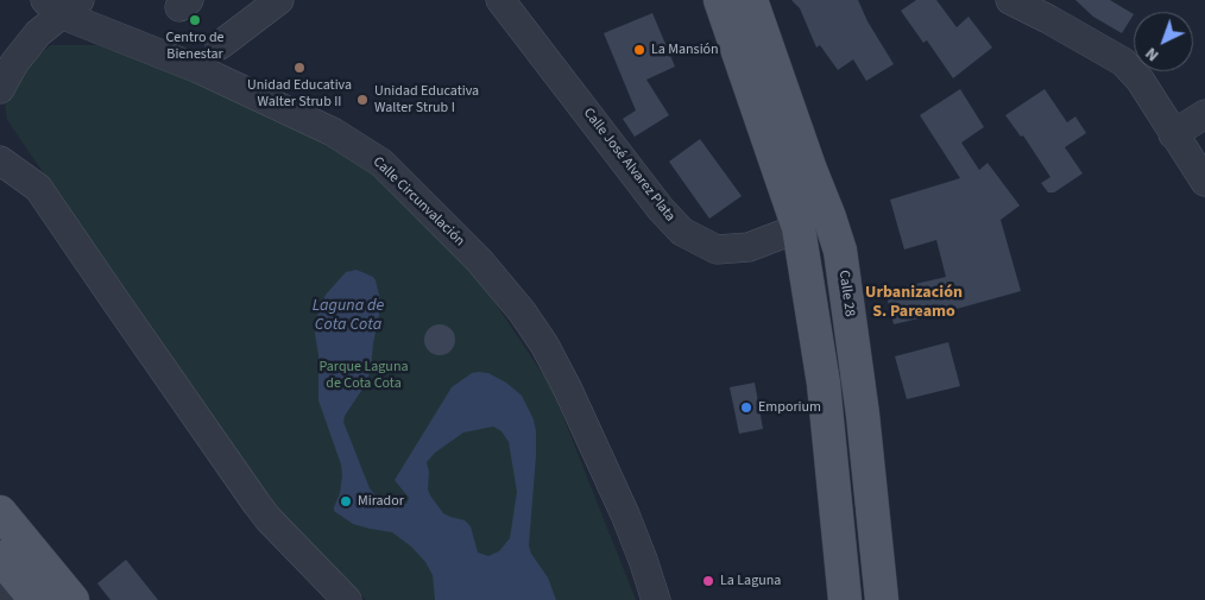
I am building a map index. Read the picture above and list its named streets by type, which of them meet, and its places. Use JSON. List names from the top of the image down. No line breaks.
{"streets":{"main road":["Calle 28"],"street":["Calle José Alvarez Plata","Calle Circunvalación"]},"districts":["Urbanización S. Pareamo"],"water":["Laguna de Cota Cota"],"parks":["Parque Laguna de Cota Cota"],"places":["Centro de Bienestar","La Mansión","Unidad Educativa Walter Strub II","Unidad Educativa Walter Strub I","Emporium","Mirador","La Laguna"],"north":"bottom left"}
